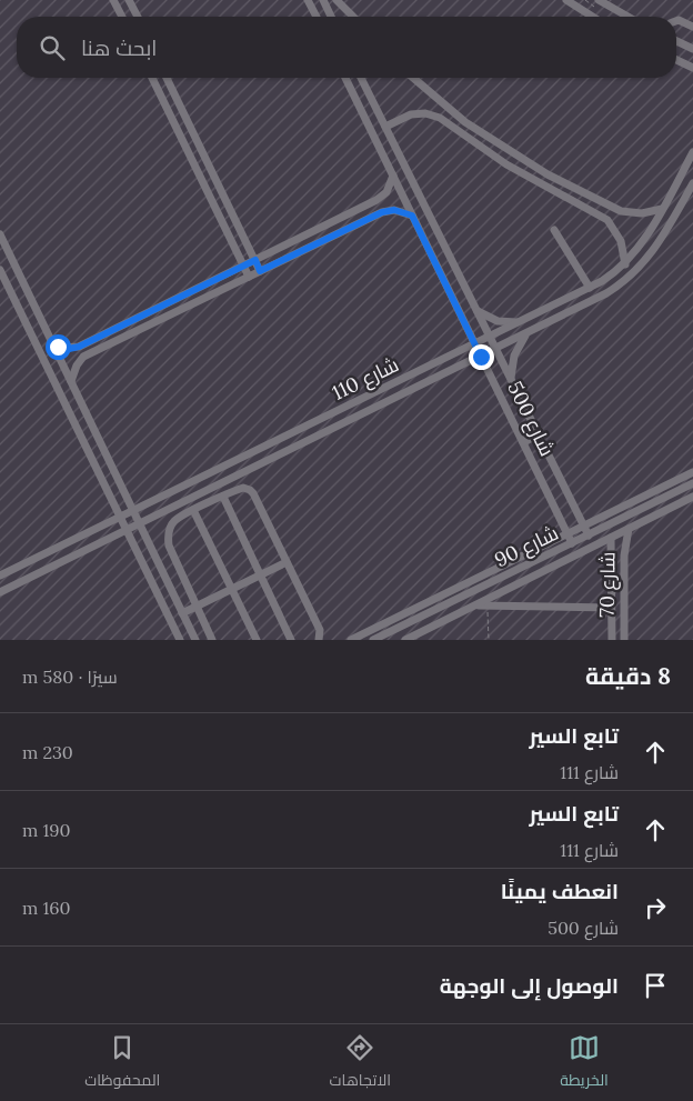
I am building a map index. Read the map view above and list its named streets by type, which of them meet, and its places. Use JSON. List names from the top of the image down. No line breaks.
{"streets":{"street":["شارع 110","شارع 500","شارع 90","شارع 70"]},"crossings":[["شارع 110","شارع 500"],["شارع 500","شارع 90"],["شارع 90","شارع 70"]],"page":{"search":"ابحث هنا","heading":["8 دقيقة","سيرًا · 580 m"],"list":[["تابع السير","شارع 111","230 m"],["تابع السير","شارع 111","190 m"],["انعطف يمينًا","شارع 500","160 m"],"الوصول إلى الوجهة"],"nav":["الخريطة","الاتجاهات","المحفوظات"]}}
